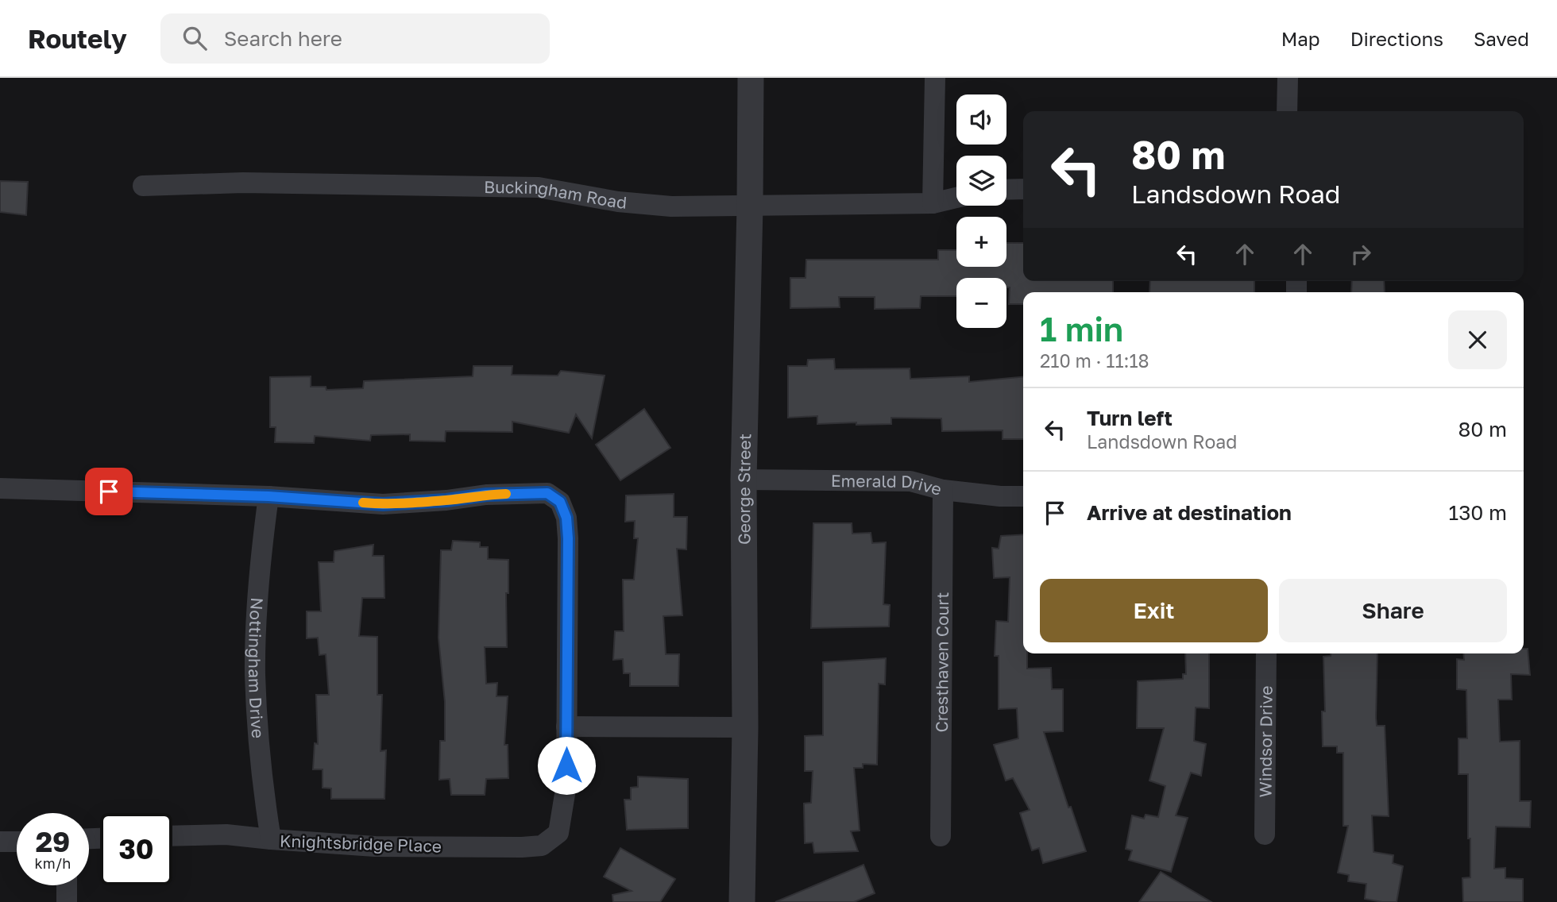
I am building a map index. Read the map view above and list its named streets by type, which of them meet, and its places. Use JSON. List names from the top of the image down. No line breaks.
{"streets":{"street":["Buckingham Road","Emerald Drive","George Street","Cresthaven Court","Nottingham Drive","Windsor Drive","Knightsbridge Place"]},"crossings":[["Buckingham Road","George Street"],["Emerald Drive","George Street"],["Emerald Drive","Cresthaven Court"],["Nottingham Drive","Knightsbridge Place"]],"page":{"header":"Routely","search":"Search here","nav":["Map","Directions","Saved"],"map_buttons":["+","−"],"turn":["80 m","Landsdown Road"],"heading":["1 min","210 m · 11:18"],"list":[{"name":"Turn left","note":"Landsdown Road","value":"80 m"},{"name":"Arrive at destination","value":"130 m"}],"buttons":["Exit","Share"],"speed":"29 km/h","limit":"30"}}
